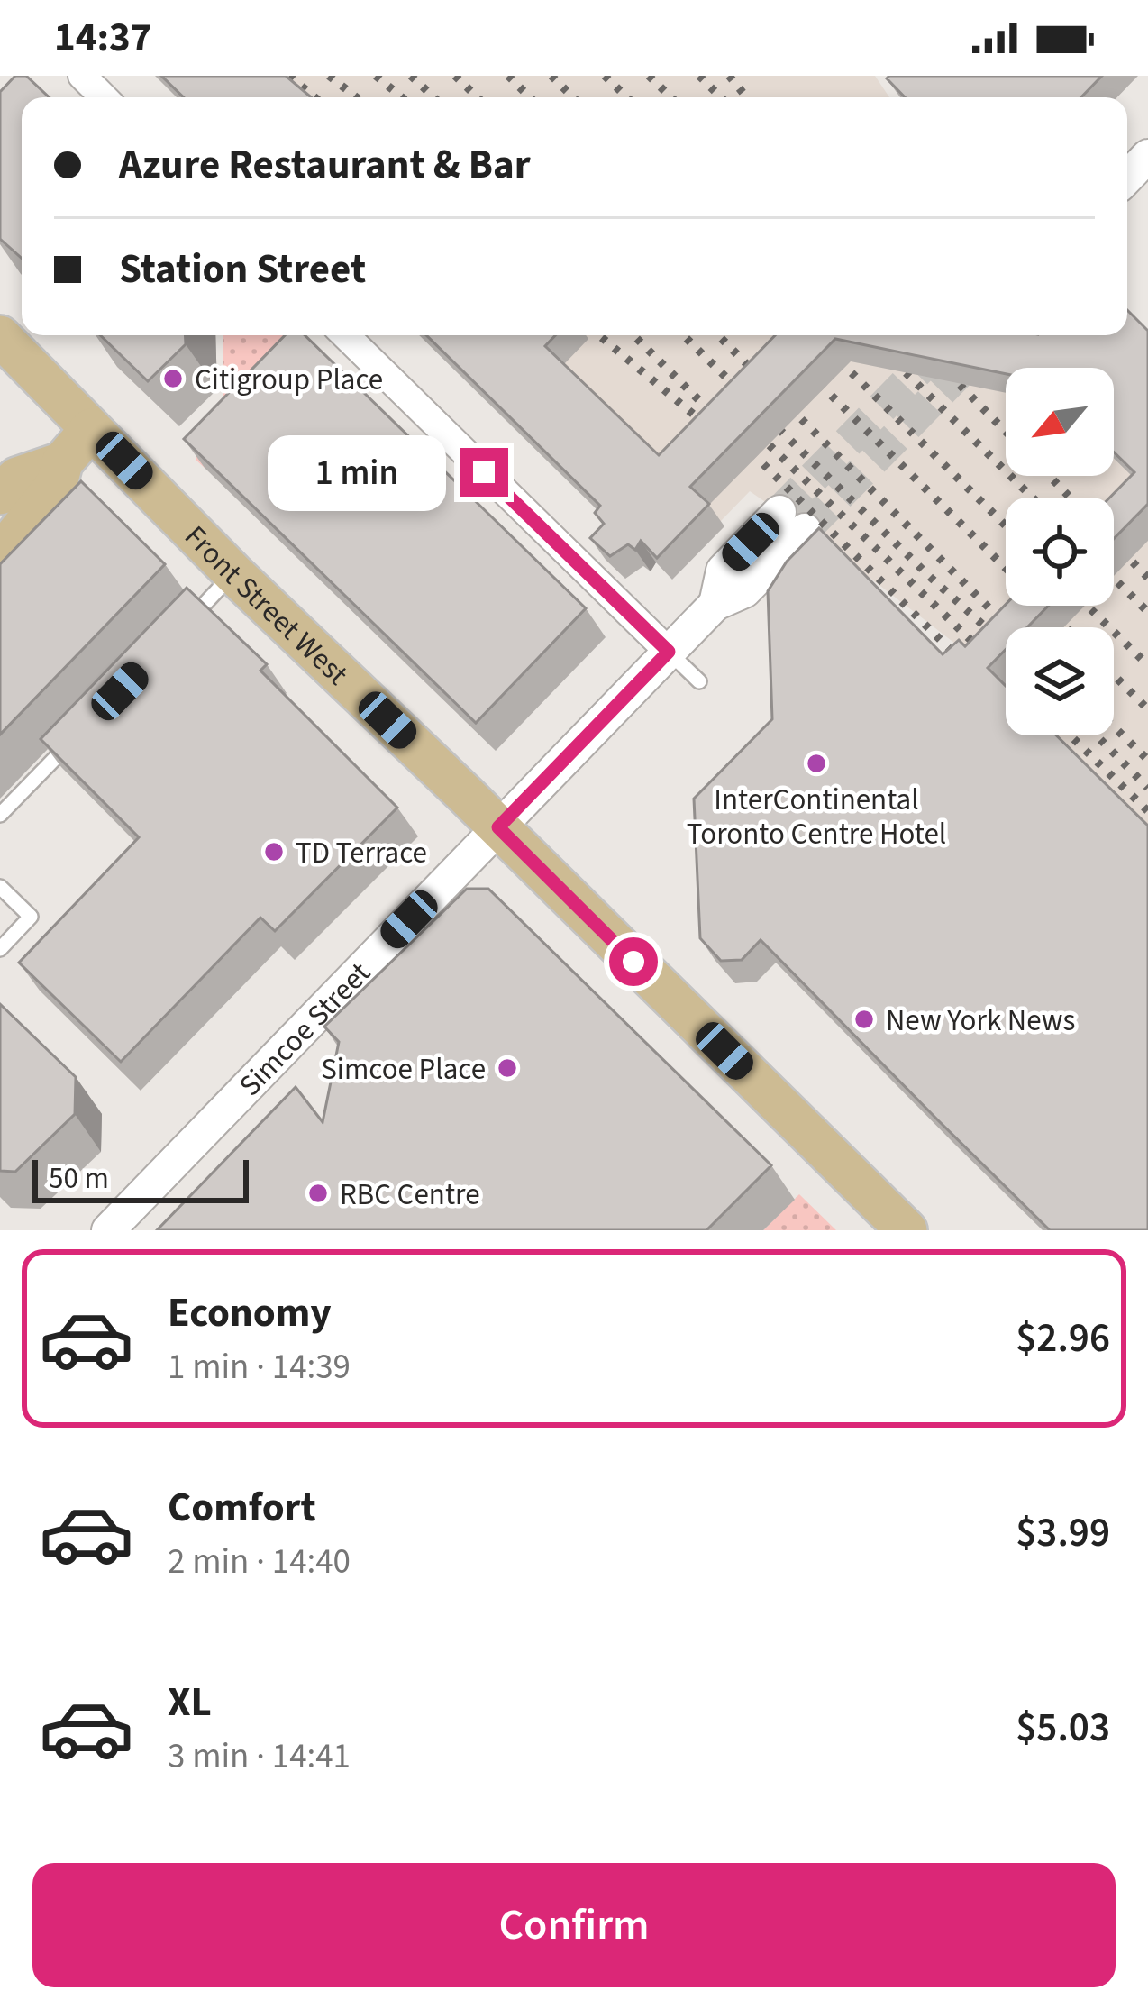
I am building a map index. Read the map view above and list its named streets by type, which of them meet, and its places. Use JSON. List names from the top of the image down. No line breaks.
{"streets":{"main road":["Front Street West"],"street":["Simcoe Street"]},"crossings":[["Front Street West","Simcoe Street"]],"places":["Citigroup Place","InterContinental Toronto Centre Hotel","TD Terrace","New York News","Simcoe Place","RBC Centre"],"scale_bar":"50 m","north":"bottom left","page":{"status":"14:37","banner":["Azure Restaurant & Bar","Station Street"],"bubble":"1 min","scale":"50 m","list":[{"name":"Economy","note":"1 min · 14:39","value":"$2.96"},{"name":"Comfort","note":"2 min · 14:40","value":"$3.99"},{"name":"XL","note":"3 min · 14:41","value":"$5.03"}],"buttons":"Confirm"}}
